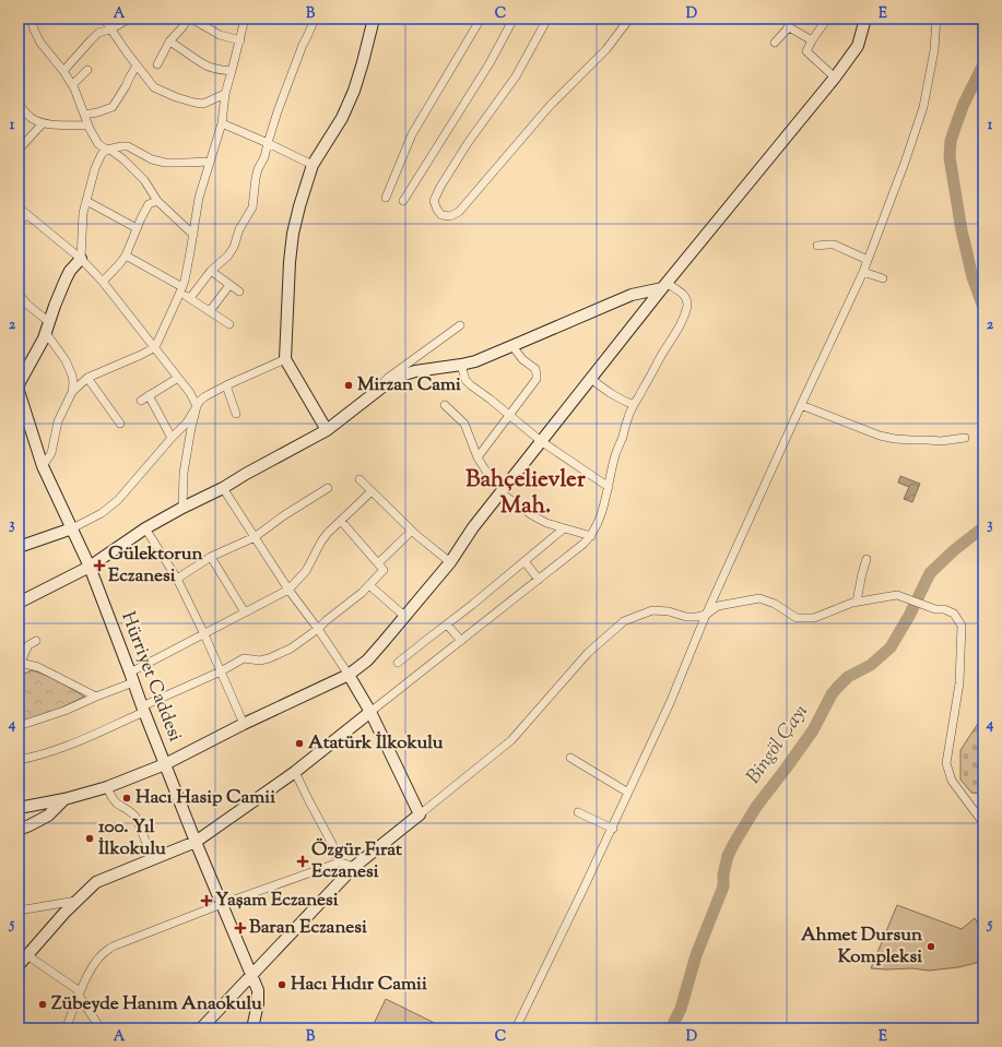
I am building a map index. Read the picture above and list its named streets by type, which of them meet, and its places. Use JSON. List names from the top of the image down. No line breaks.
{"streets":{"street":["Hürriyet Caddesi"]},"districts":["Bahçelievler Mah."],"water":["Bingöl Çayı"],"places":{"other":["Mirzan Cami","Atatürk İlkokulu","Hacı Hasip Camii","100. Yıl İlkokulu","Ahmet Dursun Kompleksi","Hacı Hıdır Camii","Zübeyde Hanım Anaokulu"],"health":["Gülektorun Eczanesi","Özgür Fırat Eczanesi","Yaşam Eczanesi","Baran Eczanesi"]},"grid":{"columns":["A","B","C","D","E"],"rows":["1","2","3","4","5"]}}
